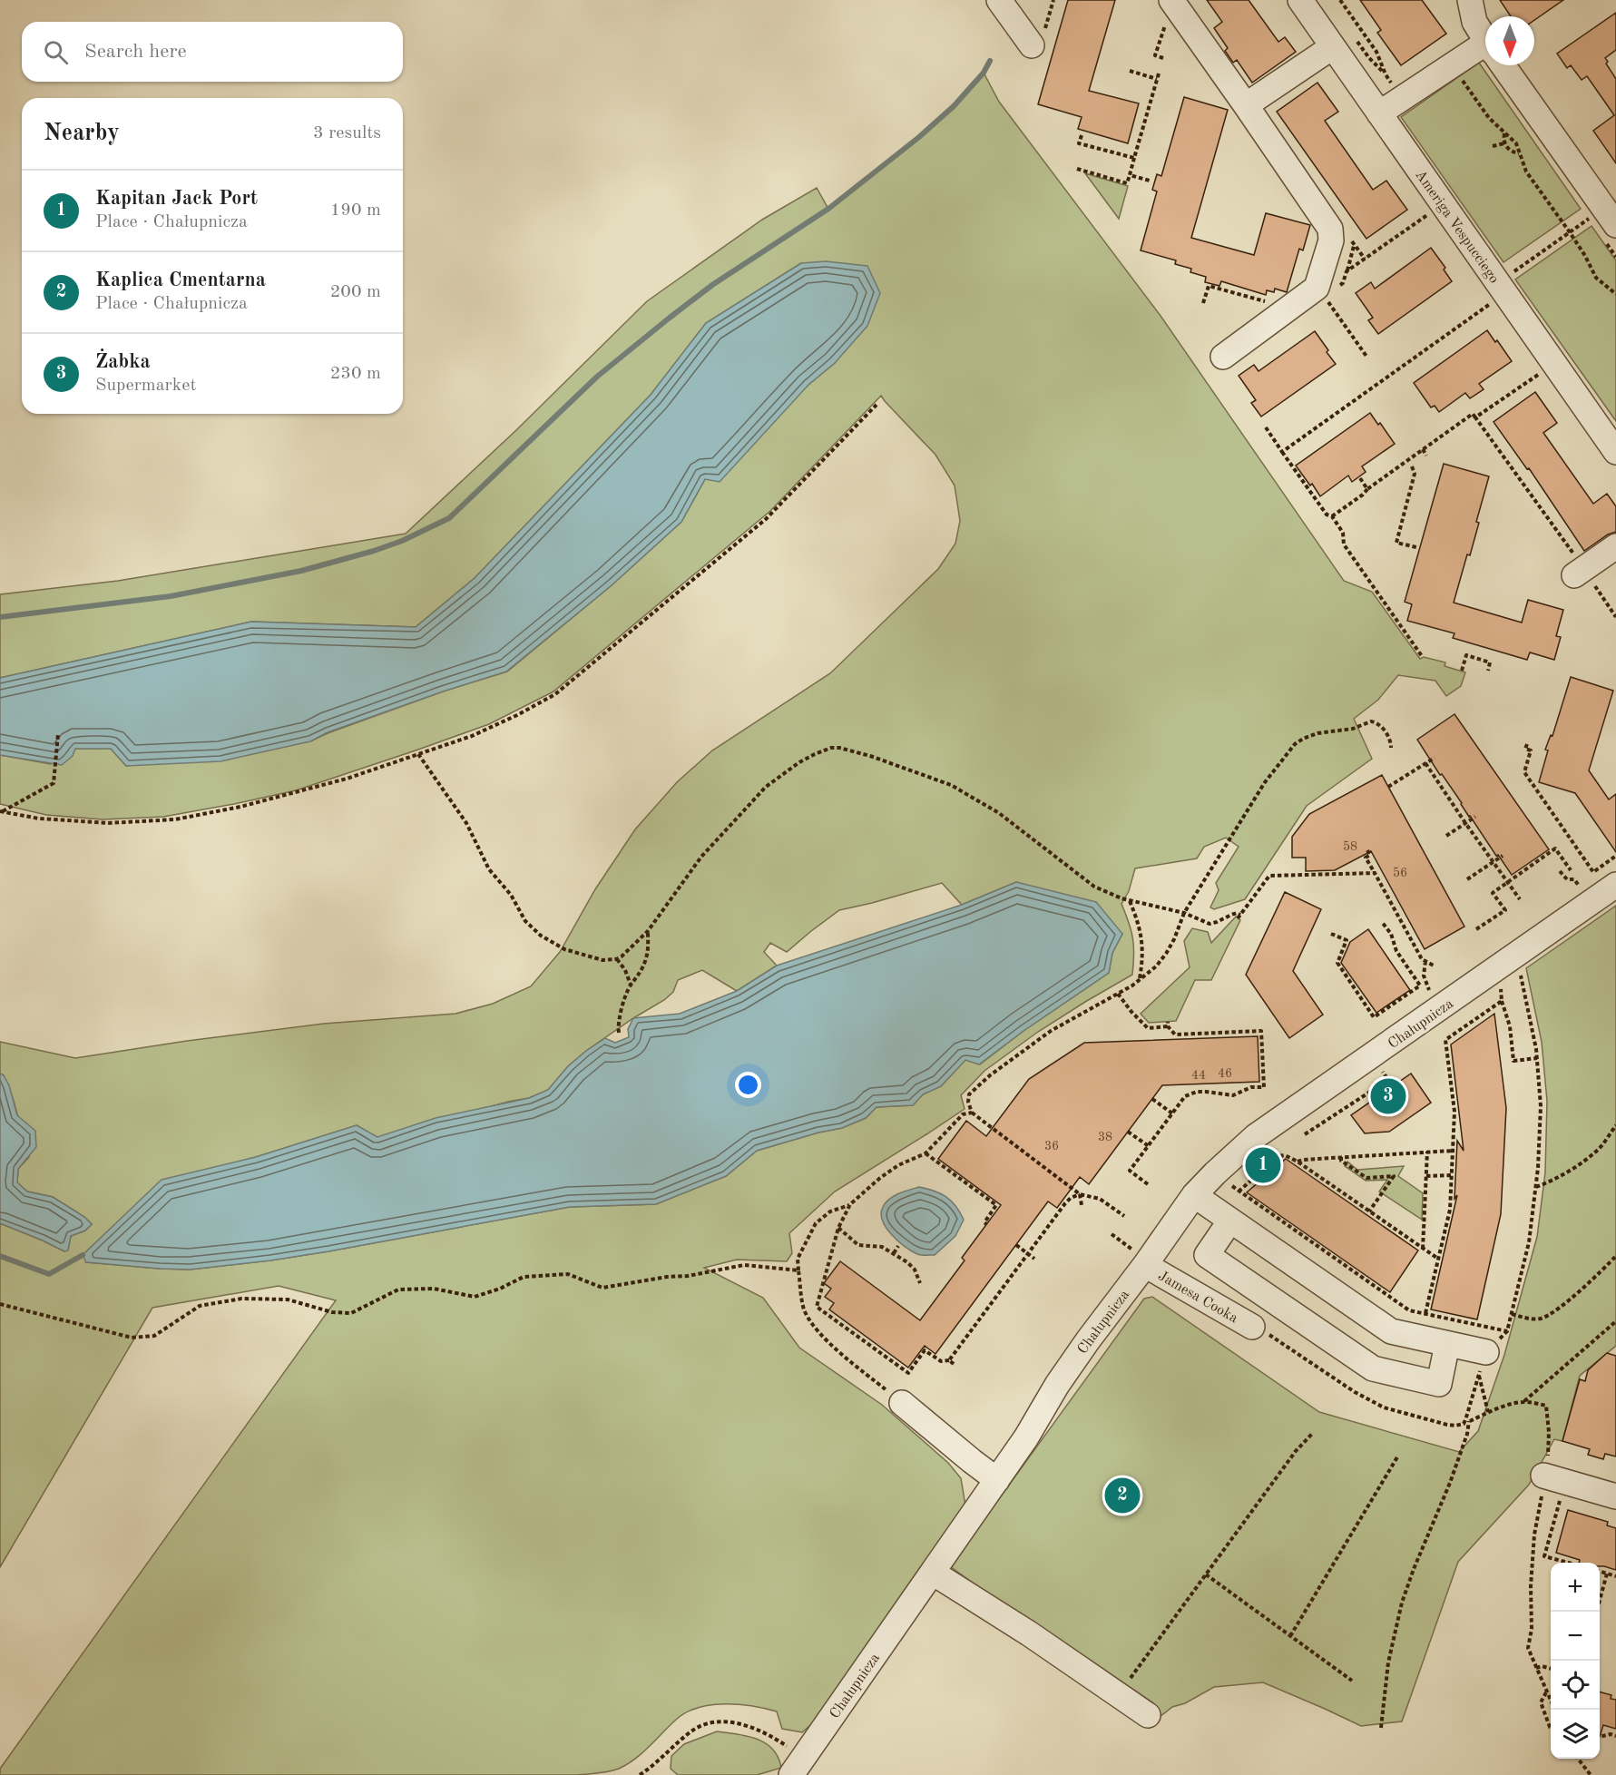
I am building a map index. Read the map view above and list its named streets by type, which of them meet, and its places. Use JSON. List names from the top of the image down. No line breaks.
{"streets":{"street":["Ameriga Vespucciego","Chałupnicza","Jamesa Cooka"]},"crossings":[["Chałupnicza","Jamesa Cooka"]],"house_numbers":["58","56","46","44","38","36"],"north":"bottom","page":{"search":"Search here","heading":["Nearby","3 results"],"list":[{"mark":"1","name":"Kapitan Jack Port","note":"Place · Chałupnicza","value":"190 m"},{"mark":"2","name":"Kaplica Cmentarna","note":"Place · Chałupnicza","value":"200 m"},{"mark":"3","name":"Żabka","note":"Supermarket","value":"230 m"}],"pins":["3","1","2"],"map_buttons":["+","−"]}}
